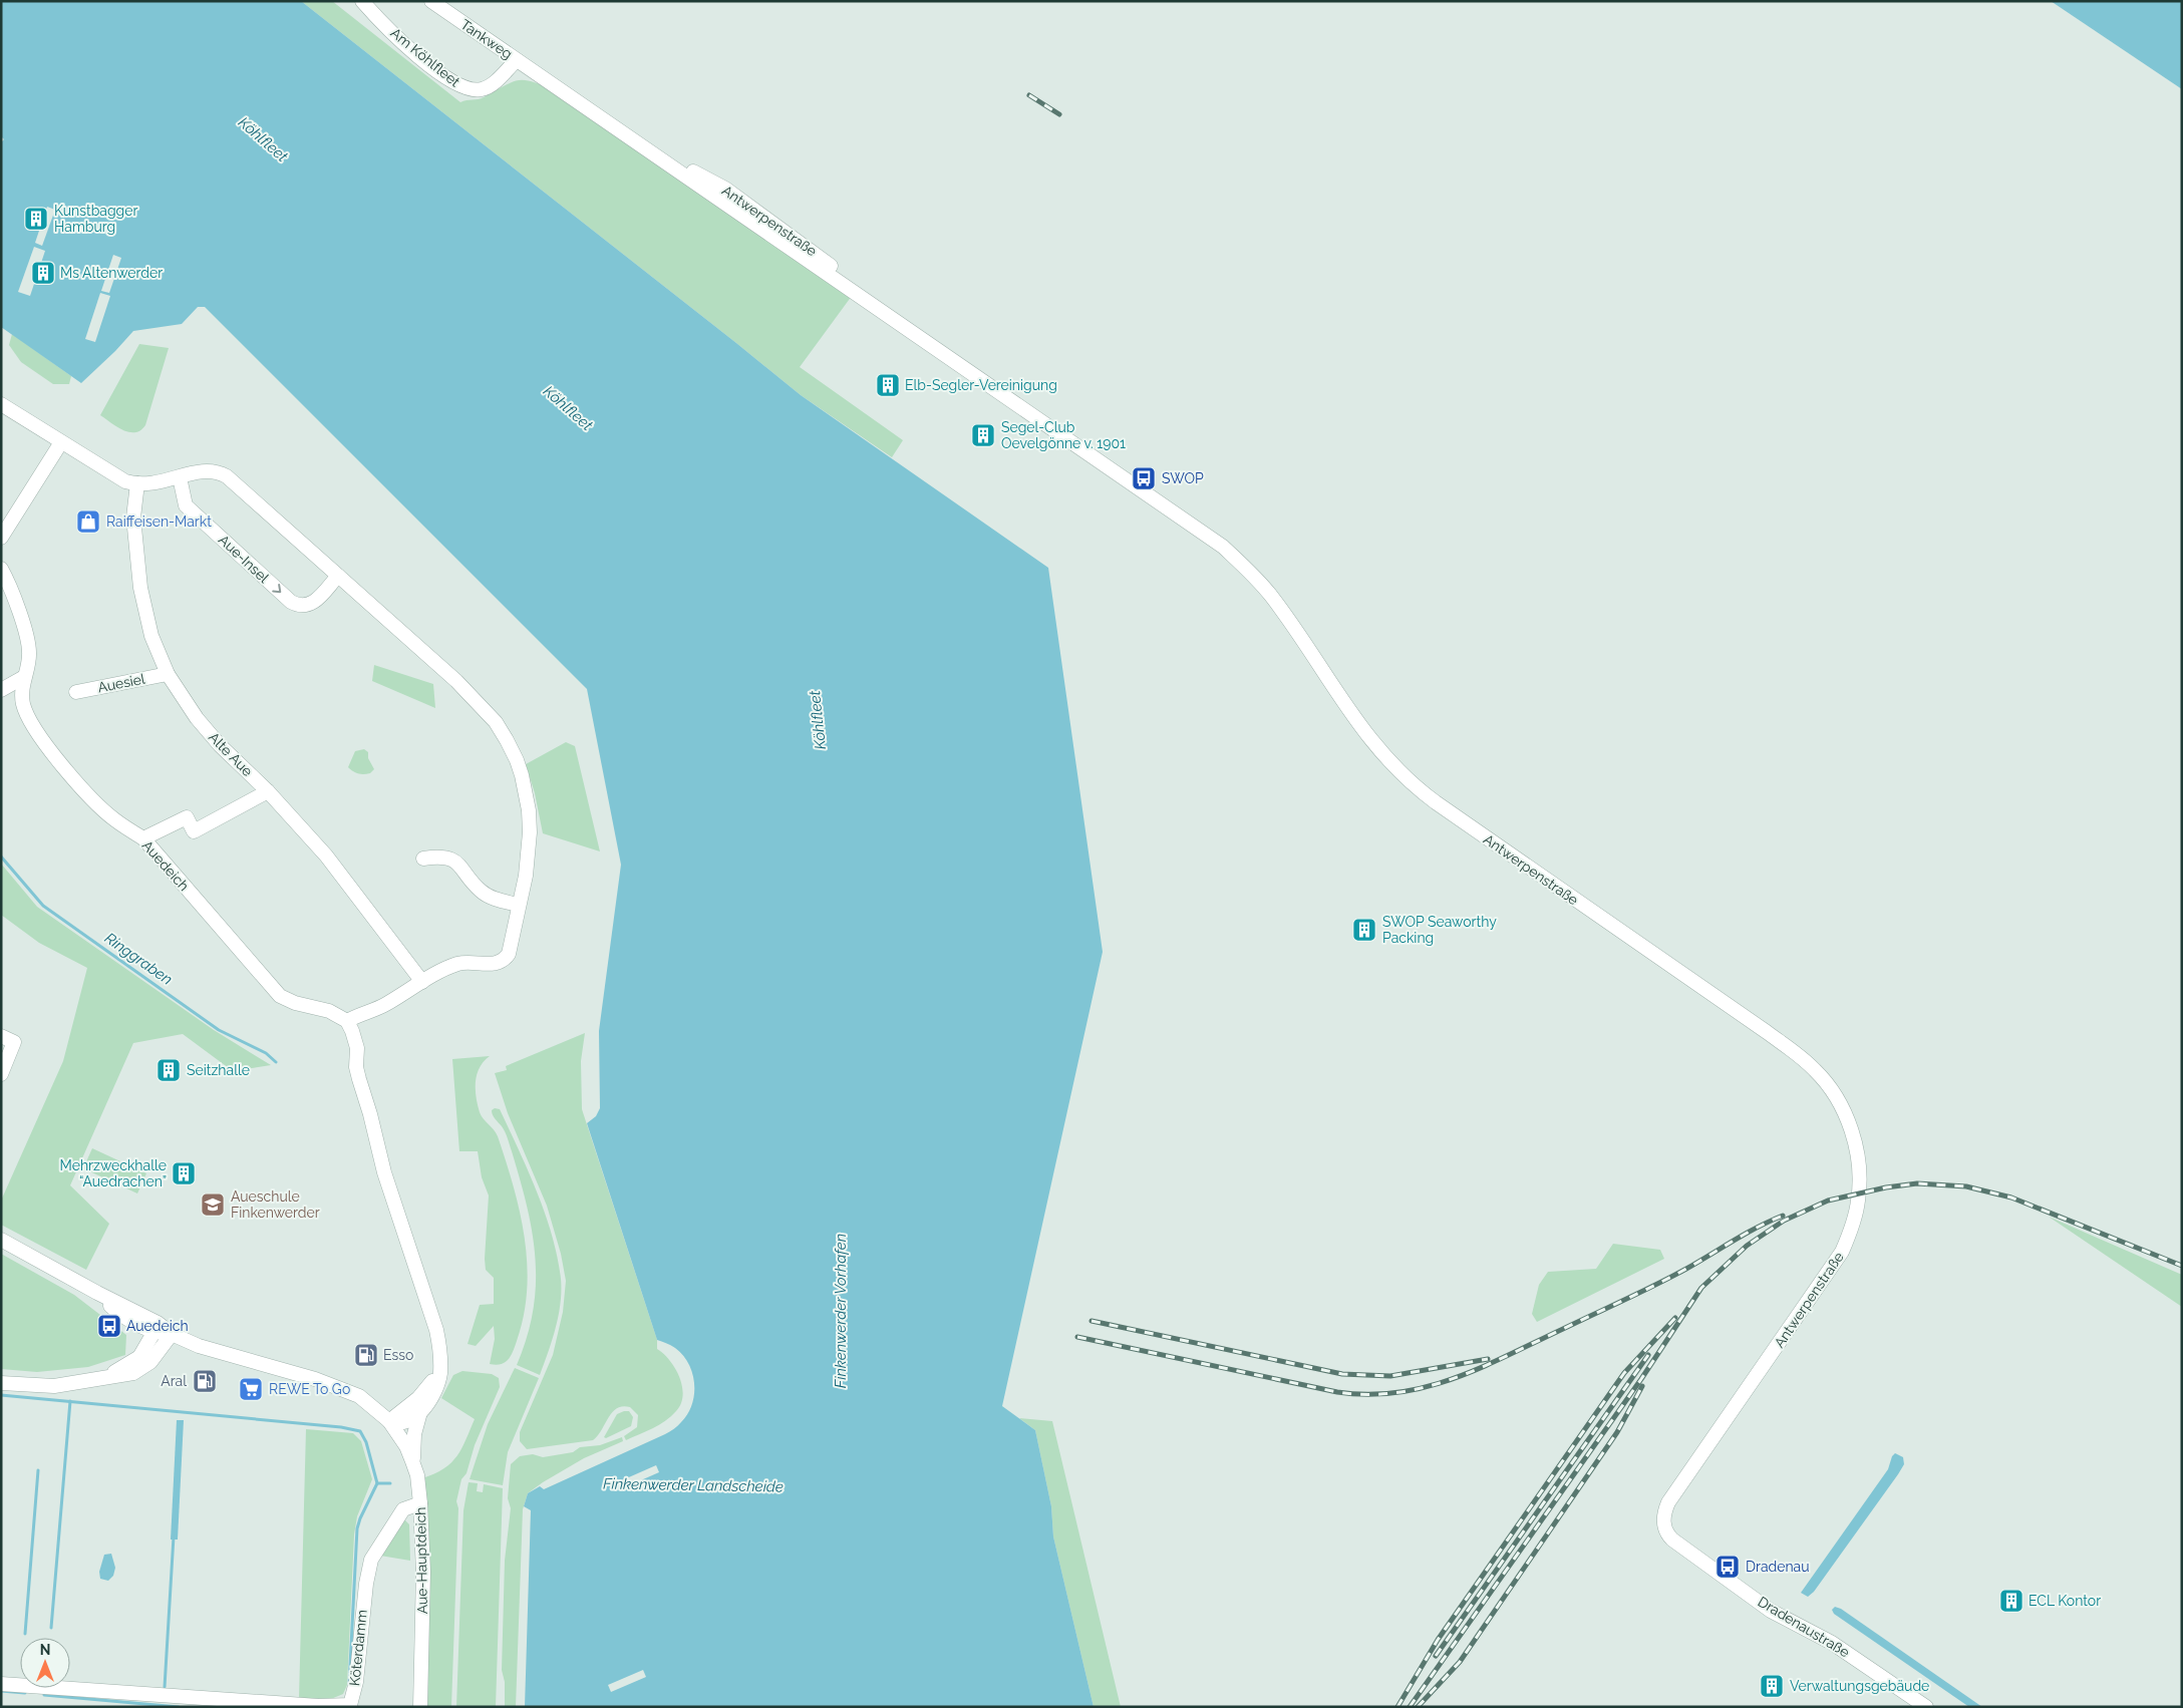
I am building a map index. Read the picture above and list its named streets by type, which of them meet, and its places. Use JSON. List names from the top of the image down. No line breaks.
{"streets":{"street":["Tankweg","Am Köhlfleet","Antwerpenstraße","Aue-Insel","Auesiel","Alte Aue","Auedeich","Aue-Hauptdeich","Dradenaustraße","Köterdamm"]},"crossings":[["Tankweg","Am Köhlfleet"],["Tankweg","Antwerpenstraße"],["Am Köhlfleet","Antwerpenstraße"],["Antwerpenstraße","Dradenaustraße"],["Auesiel","Alte Aue"],["Aue-Hauptdeich","Köterdamm"]],"water":["Köhlfleet","Ringgraben","Finkenwerder Vorhafen","Finkenwerder Landscheide"],"places":{"building":["Kunstbagger Hamburg","Ms Altenwerder","Elb-Segler-Vereinigung","Segel-Club Oevelgönne v. 1901","SWOP Seaworthy Packing","Seitzhalle","Mehrzweckhalle “Auedrachen”","ECL Kontor","Verwaltungsgebäude"],"bus stop":["SWOP","Auedeich","Dradenau"],"shop":["Raiffeisen-Markt"],"school or university":["Aueschule Finkenwerder"],"fuel station":["Esso","Aral"],"supermarket":["REWE To Go"]},"north":"top"}
